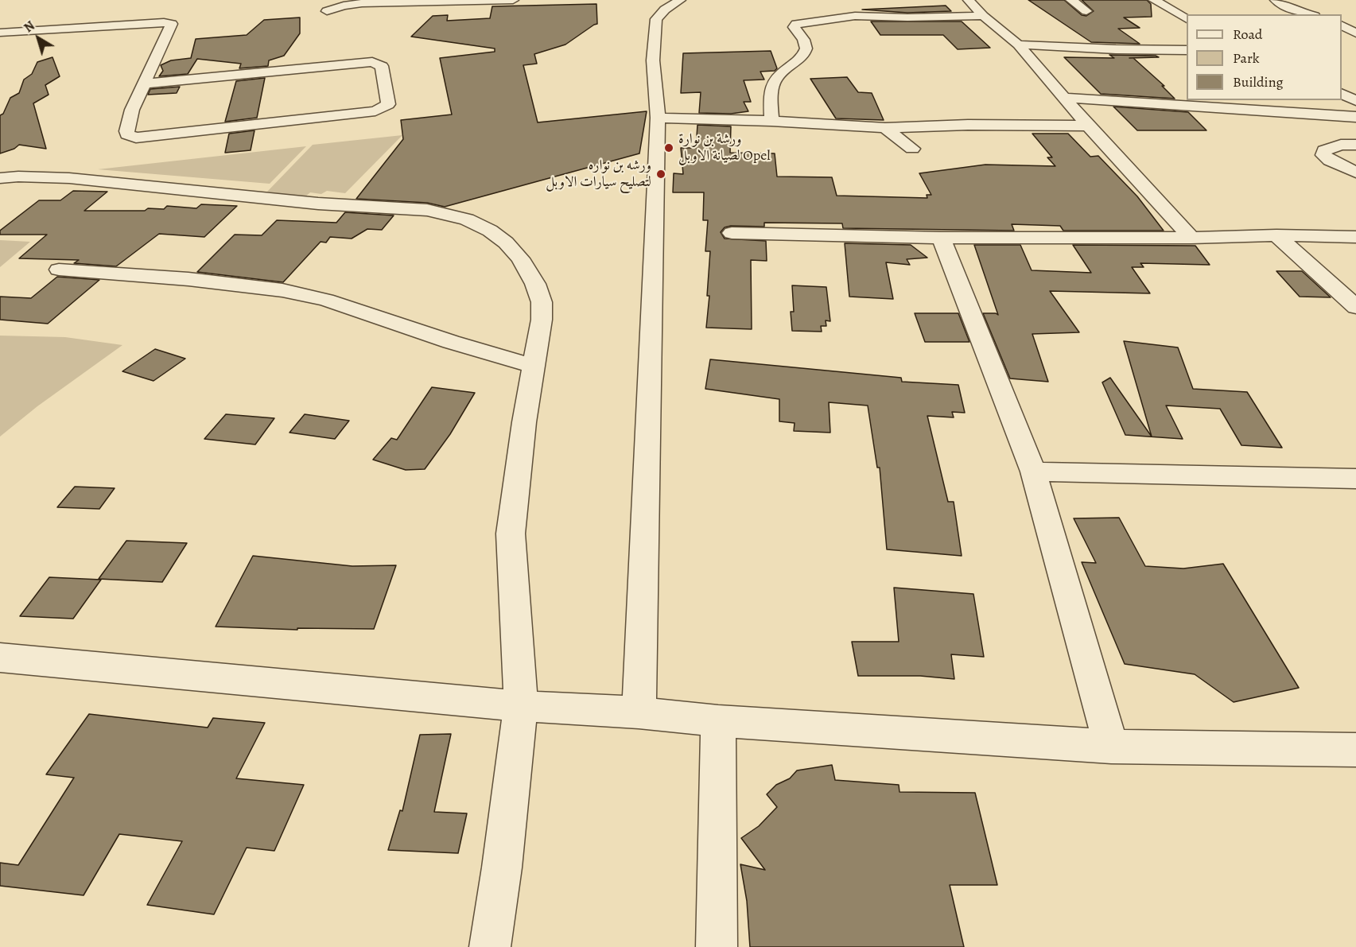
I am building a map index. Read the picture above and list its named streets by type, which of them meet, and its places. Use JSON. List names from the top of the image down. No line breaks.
{"places":["ورشة بن نوارة لصيانة الاوبل Opel","ورشه بن نواره لتصليح سيارات الاوبل"],"legend":["Road","Park","Building"],"north":"top left"}
